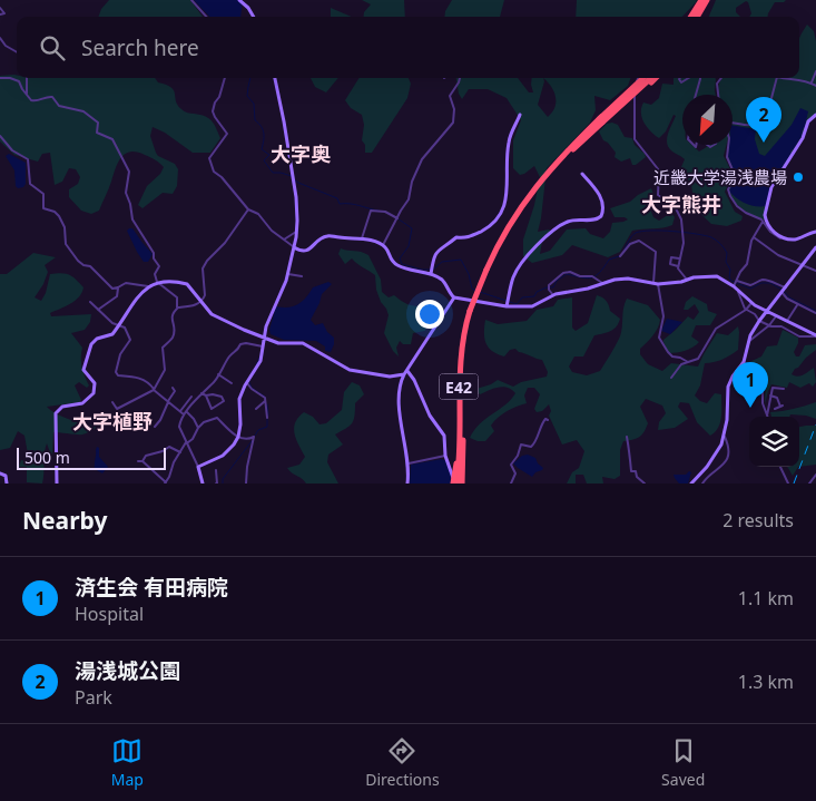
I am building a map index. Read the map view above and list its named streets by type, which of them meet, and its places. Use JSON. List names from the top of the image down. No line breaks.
{"streets":{"highway":["E42"]},"districts":["大字奥","大字熊井","大字植野"],"places":["近畿大学湯浅農場"],"scale_bar":"500 m","north":"bottom left","page":{"search":"Search here","pins":["2","1"],"scale":"500 m","heading":["Nearby","2 results"],"list":[{"mark":"1","name":"済生会 有田病院","note":"Hospital","value":"1.1 km"},{"mark":"2","name":"湯浅城公園","note":"Park","value":"1.3 km"}],"nav":["Map","Directions","Saved"]}}
